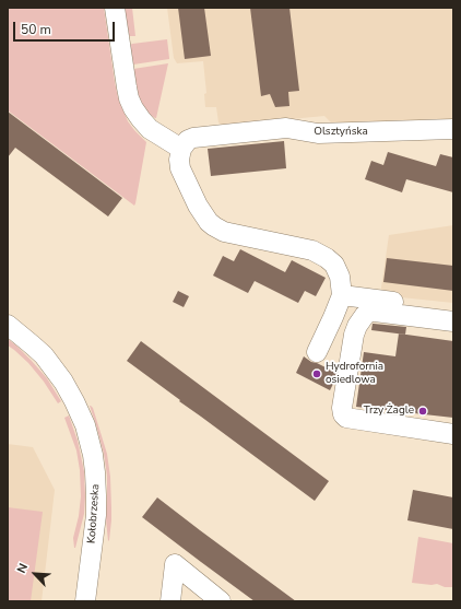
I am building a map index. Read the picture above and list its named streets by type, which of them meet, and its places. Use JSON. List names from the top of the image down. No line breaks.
{"streets":{"street":["Olsztyńska","Kołobrzeska"]},"places":["Hydrofornia osiedlowa","Trzy Żagle"],"scale_bar":"50 m","north":"top left"}
